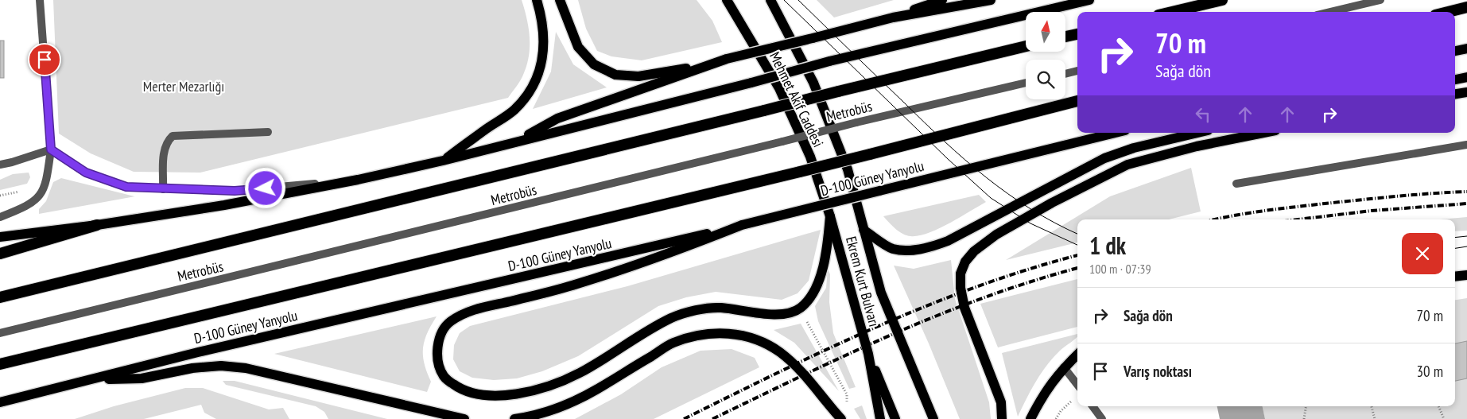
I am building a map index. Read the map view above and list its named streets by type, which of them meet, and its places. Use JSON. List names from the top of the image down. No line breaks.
{"streets":{"main road":["Mehmet Akif Caddesi","D-100 Güney Yanyolu","Ekrem Kurt Bulvarı"],"street":["Metrobüs"]},"crossings":[["Mehmet Akif Caddesi","Ekrem Kurt Bulvarı"]],"parks":["Merter Mezarlığı"],"north":"top","page":{"turn":["70 m","Sağa dön"],"heading":["1 dk","100 m · 07:39"],"list":[{"name":"Sağa dön","value":"70 m"},{"name":"Varış noktası","value":"30 m"}]}}
